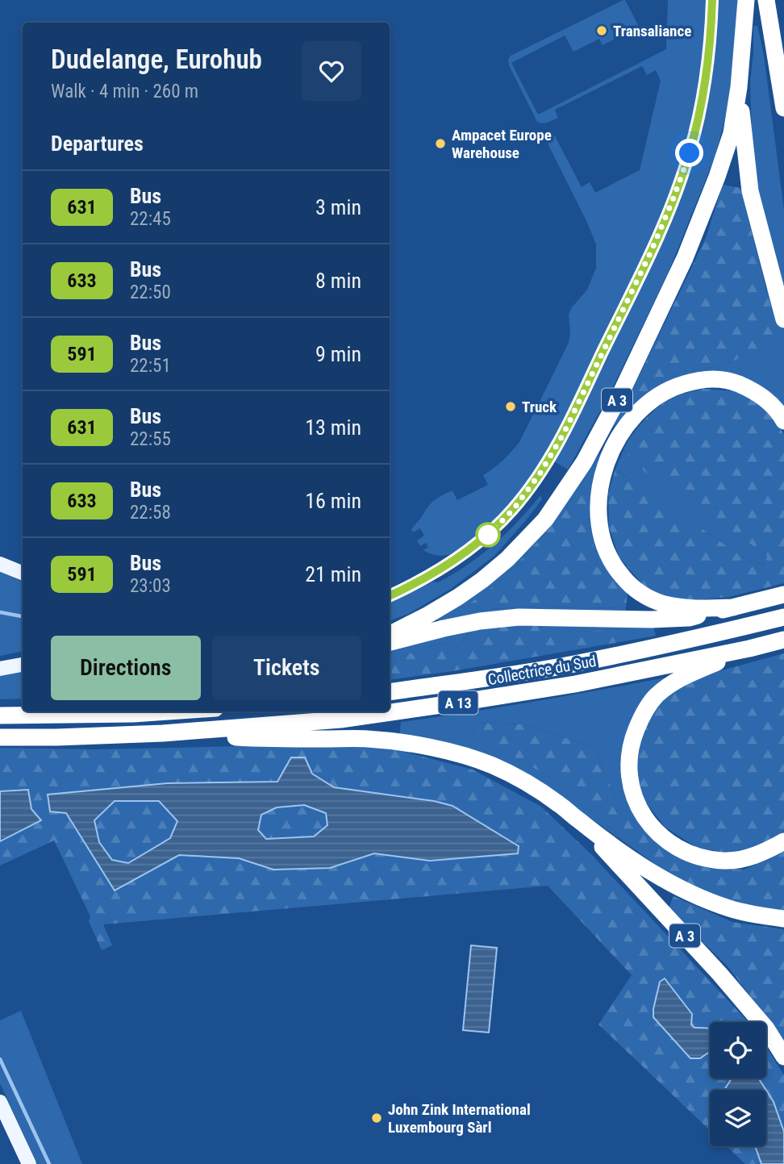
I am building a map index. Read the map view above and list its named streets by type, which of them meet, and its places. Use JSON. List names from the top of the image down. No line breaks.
{"streets":{"highway":["A 3","Collectrice du Sud","A 13"]},"crossings":[["A 3","Collectrice du Sud"]],"places":["Transaliance","Ampacet Europe Warehouse","Truck","John Zink International Luxembourg Sàrl"],"lines":["bus line 631"],"page":{"heading":[["Dudelange, Eurohub","Walk · 4 min · 260 m"],"Departures"],"list":[{"mark":"631","name":"Bus","note":"22:45","value":"3 min"},{"mark":"633","name":"Bus","note":"22:50","value":"8 min"},{"mark":"591","name":"Bus","note":"22:51","value":"9 min"},{"mark":"631","name":"Bus","note":"22:55","value":"13 min"},{"mark":"633","name":"Bus","note":"22:58","value":"16 min"},{"mark":"591","name":"Bus","note":"23:03","value":"21 min"}],"buttons":["Directions","Tickets"]}}
